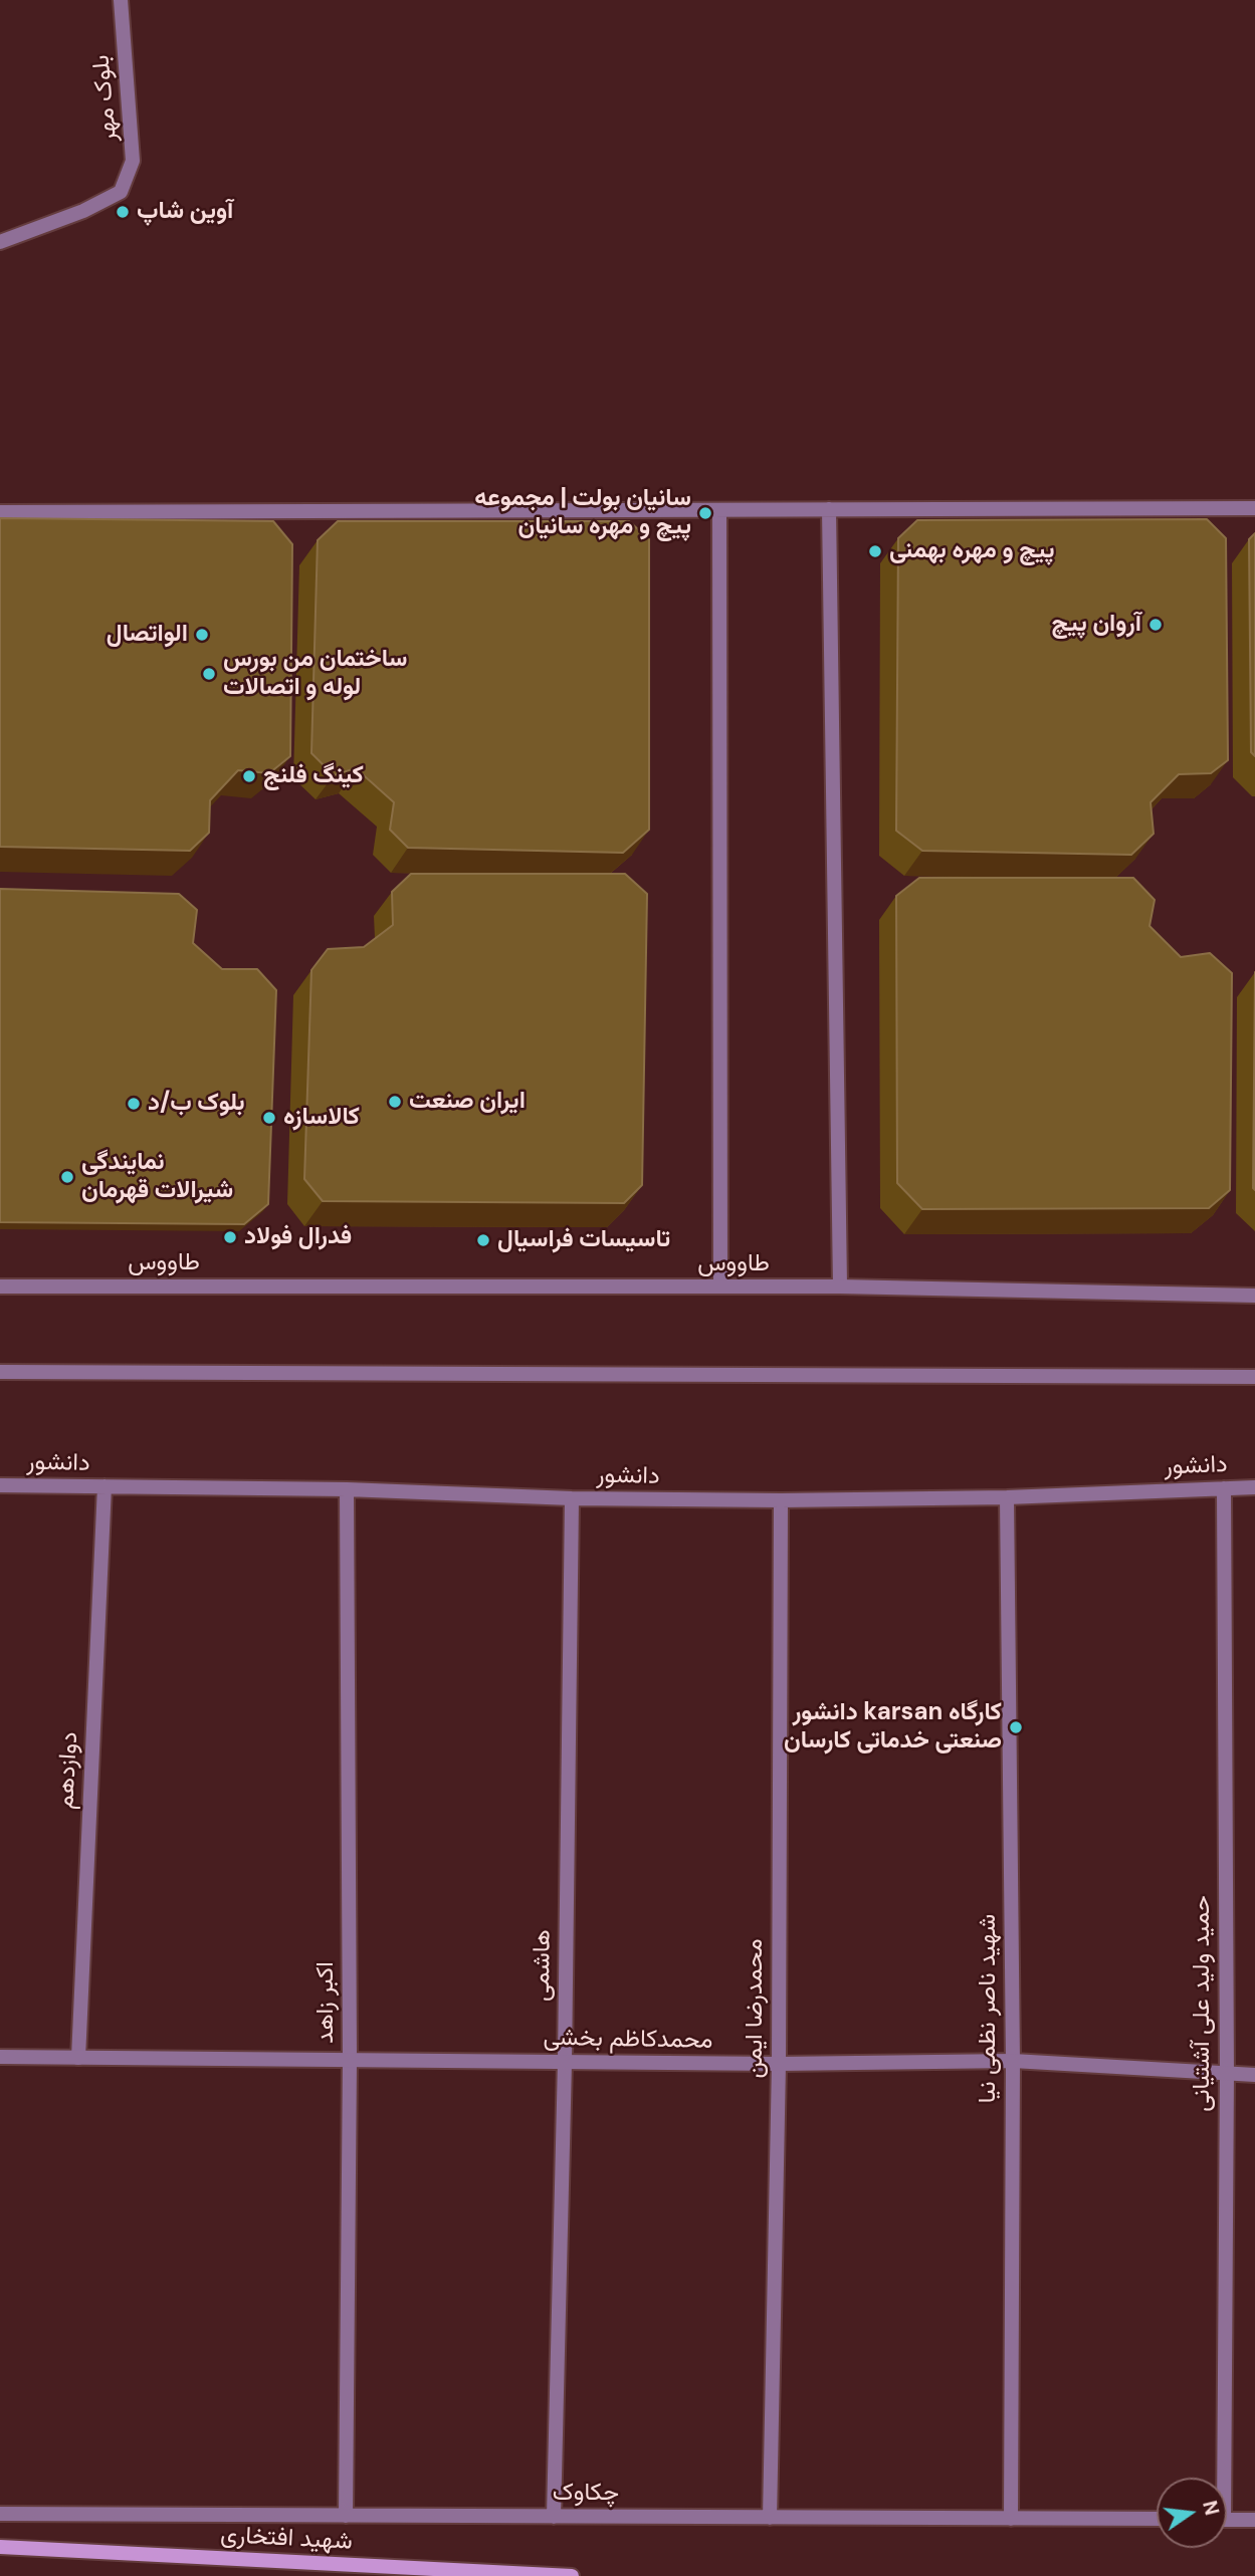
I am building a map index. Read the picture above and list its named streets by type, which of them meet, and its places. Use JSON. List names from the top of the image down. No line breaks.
{"streets":{"main road":["شهید افتخاری"],"street":["بلوک مهر","طاووس","دانشور","دوازدهم","هاشمی","اکبر زاهد","حمید ولید علی آشتیانی","محمدرضا ایمن","شهید ناصر نظمی نیا","محمدکاظم بخشی","چکاوک"]},"crossings":[["دانشور","دوازدهم"],["دانشور","هاشمی"],["دانشور","اکبر زاهد"],["دانشور","حمید ولید علی آشتیانی"],["دانشور","محمدرضا ایمن"],["دانشور","شهید ناصر نظمی نیا"],["دوازدهم","محمدکاظم بخشی"],["هاشمی","محمدکاظم بخشی"],["هاشمی","چکاوک"],["اکبر زاهد","محمدکاظم بخشی"],["اکبر زاهد","چکاوک"],["حمید ولید علی آشتیانی","محمدکاظم بخشی"],["محمدرضا ایمن","محمدکاظم بخشی"],["محمدرضا ایمن","چکاوک"],["شهید ناصر نظمی نیا","محمدکاظم بخشی"],["شهید ناصر نظمی نیا","چکاوک"]],"places":["آوین شاپ","سانیان بولت | مجموعه پیچ و مهره سانیان","پیچ و مهره بهمنی","آروان پیچ","الواتصال","ساختمان من بورس لوله و اتصالات","کینگ فلنج","ايران صنعت","بلوک ب/د","کالاسازه","نمایندگی شیرالات قهرمان","فدرال فولاد","تاسیسات فراسیال","دانشور karsan کارگاه صنعتی خدماتی کارسان"],"north":"right"}
